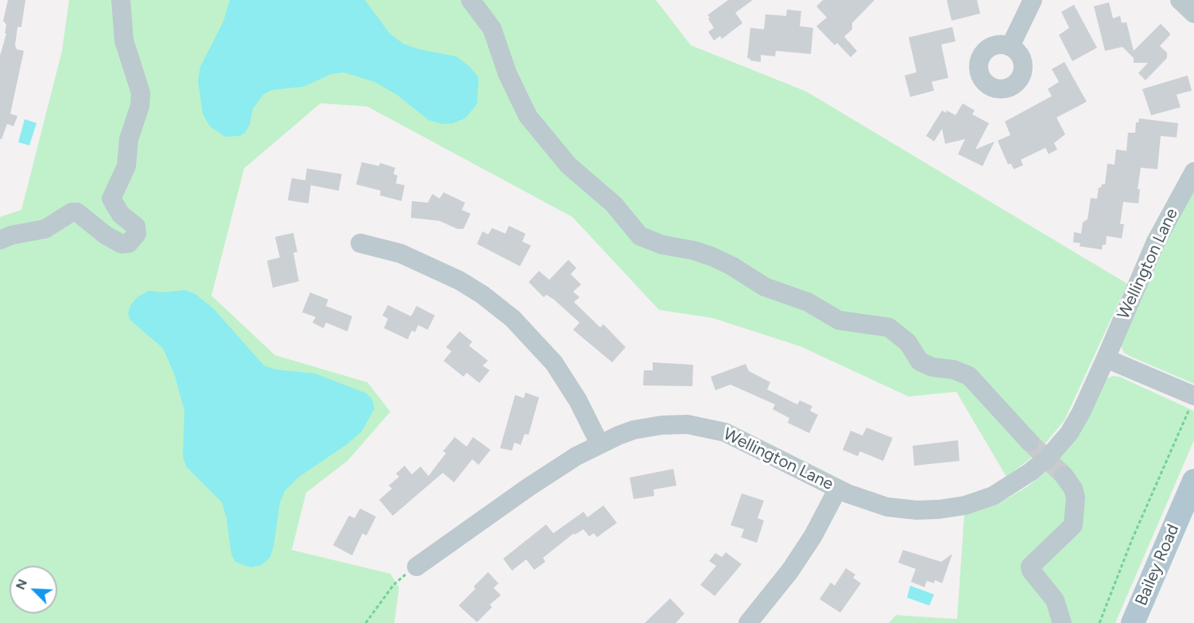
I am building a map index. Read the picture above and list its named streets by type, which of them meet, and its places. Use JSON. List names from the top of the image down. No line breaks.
{"streets":{"main road":["Bailey Road"],"street":["Wellington Lane"]},"north":"top left"}
